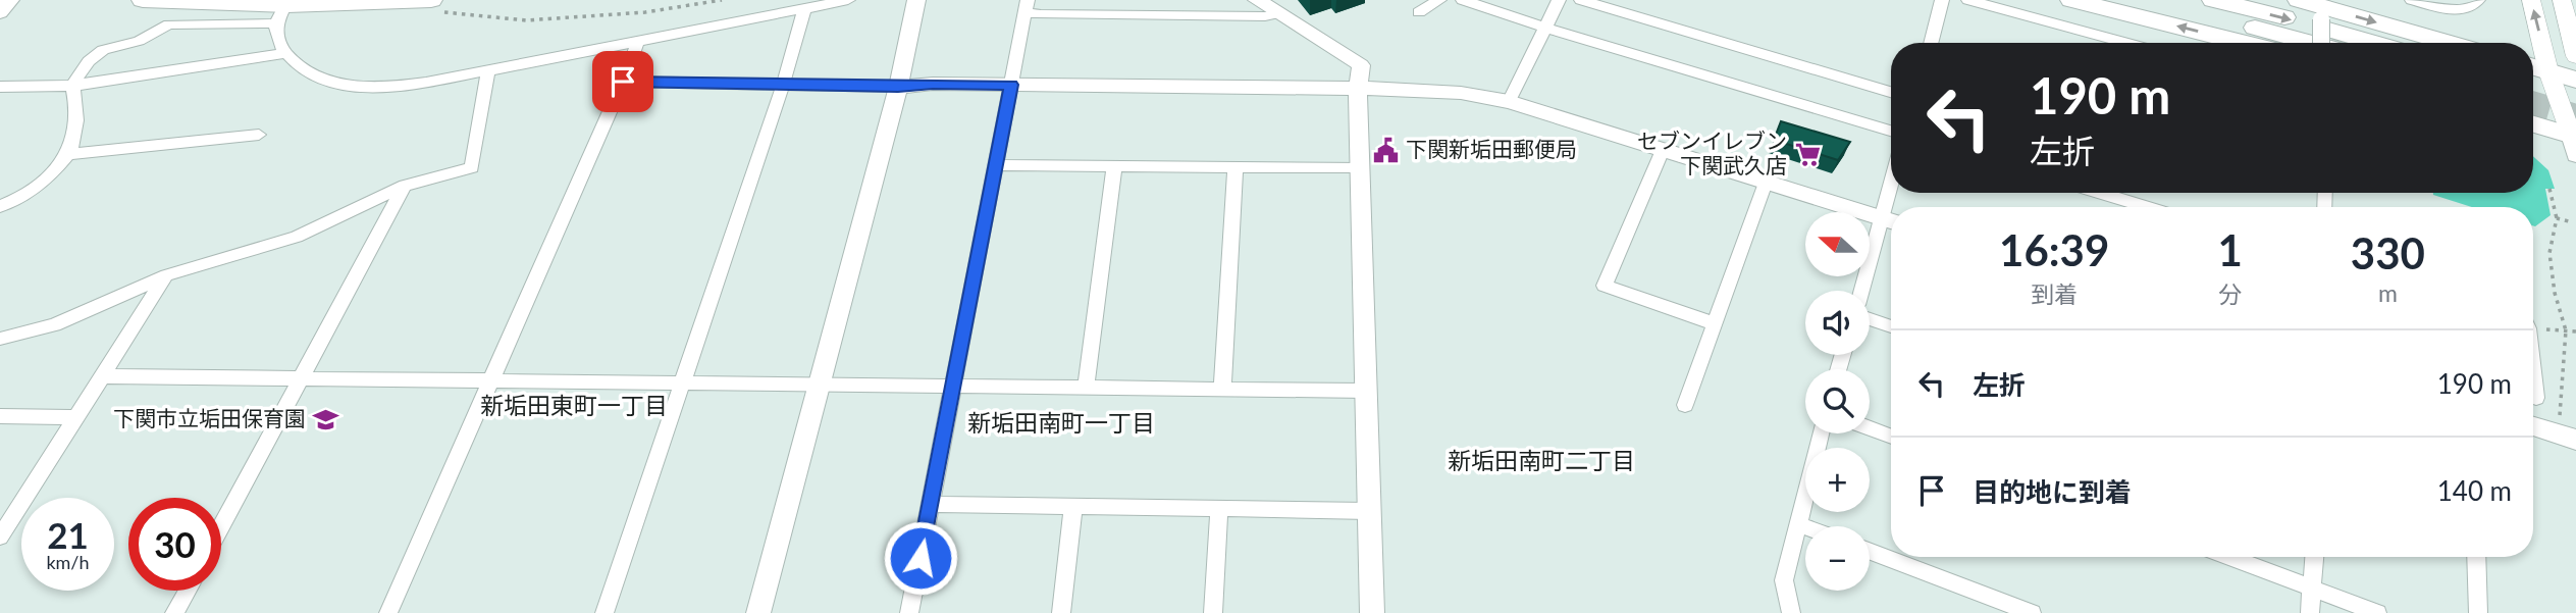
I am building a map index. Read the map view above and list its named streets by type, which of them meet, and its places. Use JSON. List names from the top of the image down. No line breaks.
{"districts":["新垢田東町一丁目","新垢田南町一丁目","新垢田南町二丁目"],"places":{"public building":["下関新垢田郵便局"],"supermarket":["セブンイレブン 下関武久店"],"school or university":["下関市立垢田保育園"]},"north":"left","page":{"turn":["190 m","左折"],"eta":["16:39","到着","1","分","330","m"],"map_buttons":["+","−"],"list":[{"name":"左折","value":"190 m"},{"name":"目的地に到着","value":"140 m"}],"speed":"21 km/h","limit":"30"}}
